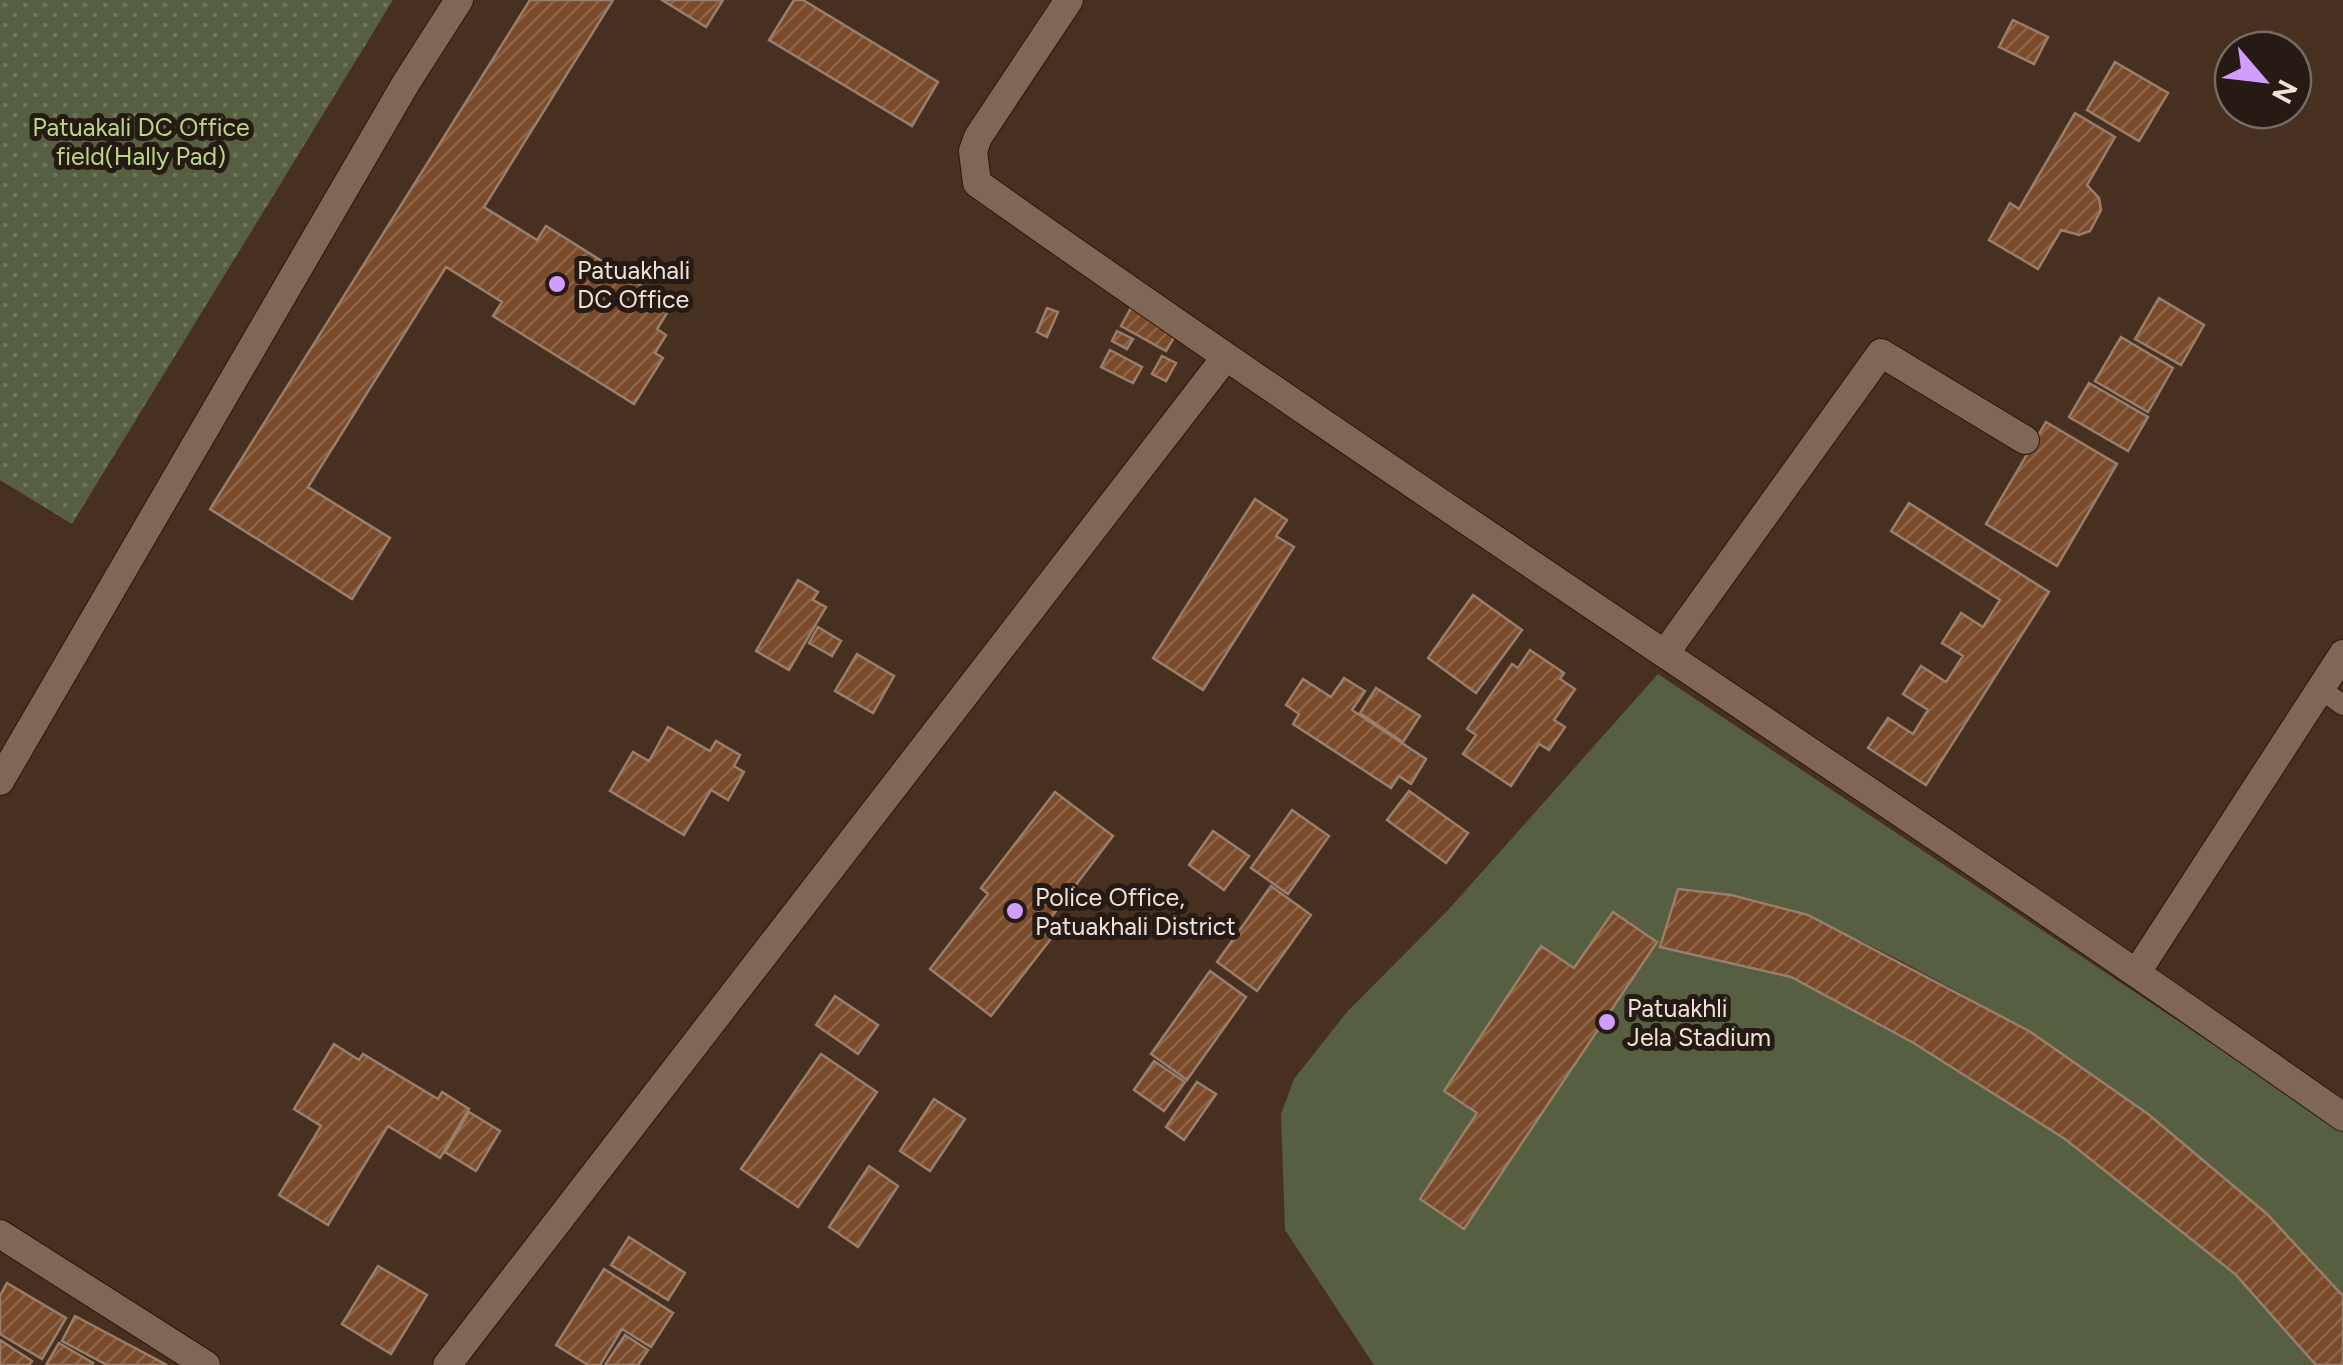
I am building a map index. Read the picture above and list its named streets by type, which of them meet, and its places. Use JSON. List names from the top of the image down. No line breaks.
{"parks":["Patuakali DC Office field(Hally Pad)"],"places":["Patuakhali DC Office","Police Office, Patuakhali District","Patuakhli Jela Stadium"],"north":"bottom right"}
